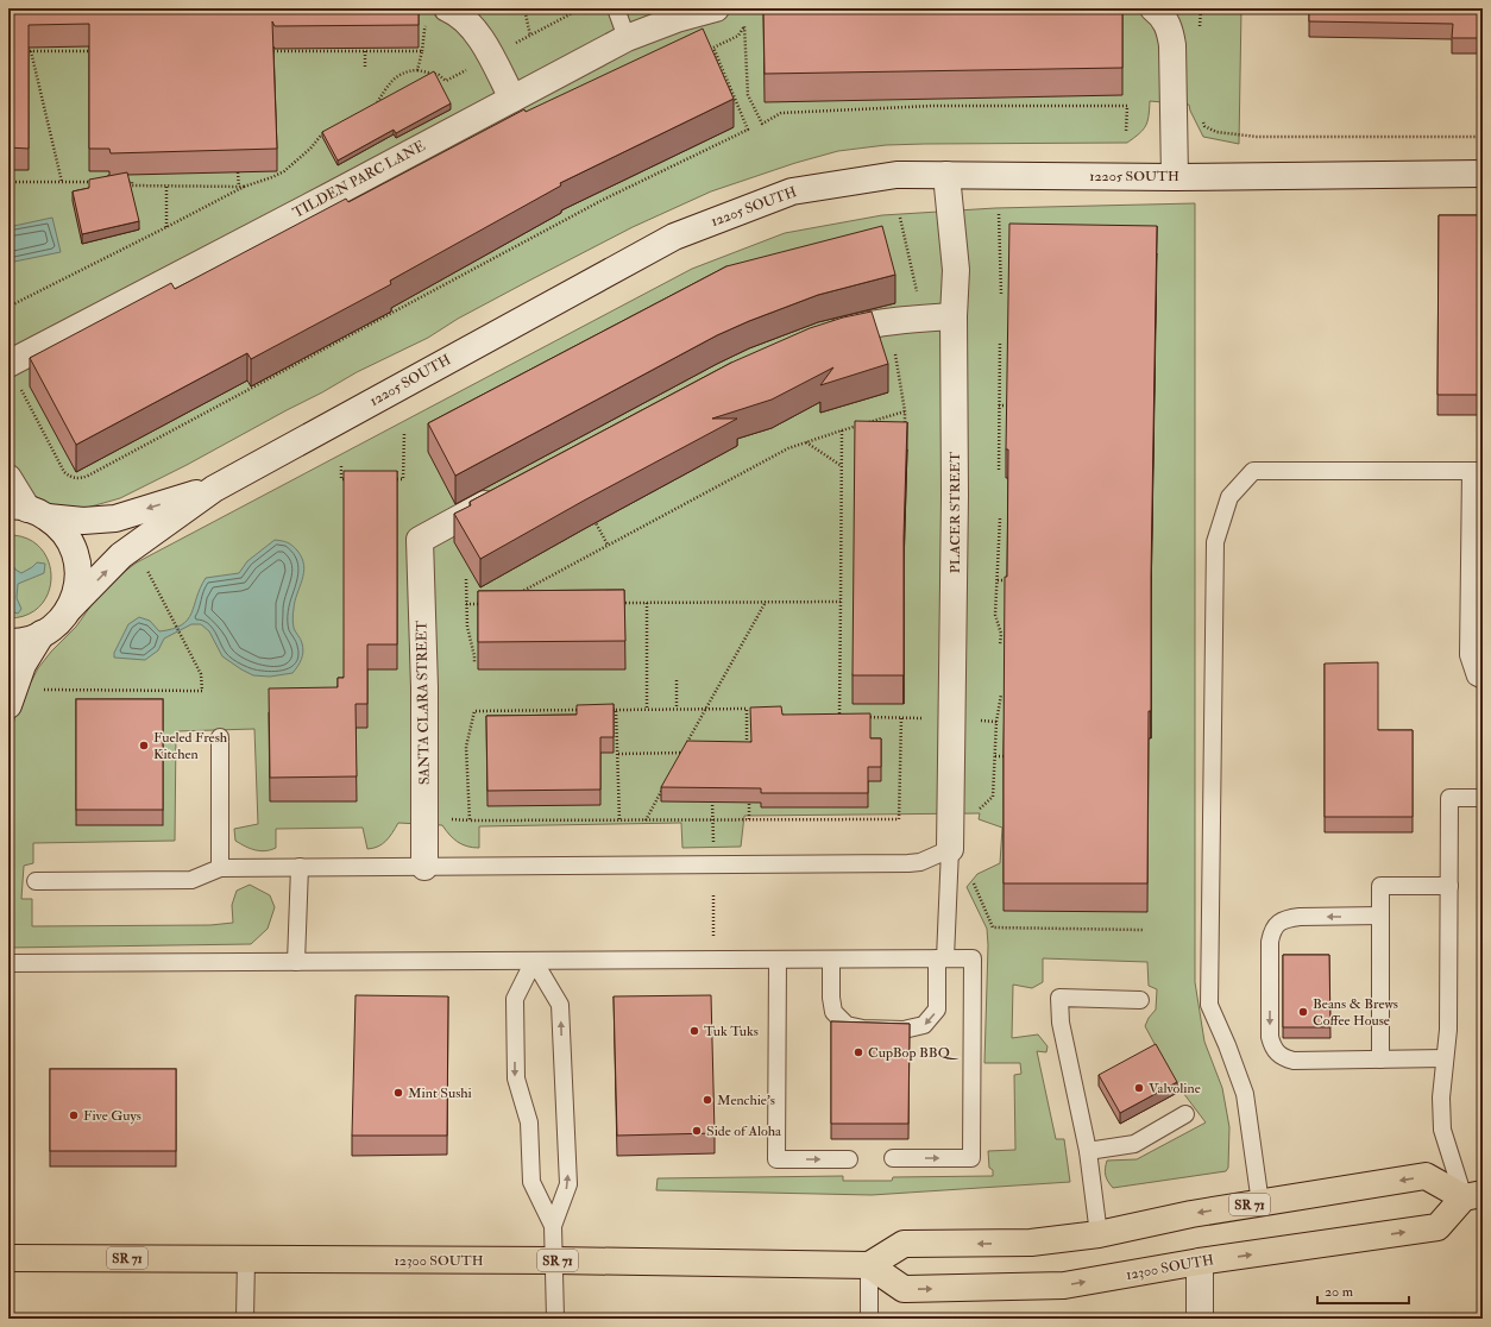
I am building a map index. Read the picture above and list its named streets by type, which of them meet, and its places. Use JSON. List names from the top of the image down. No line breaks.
{"streets":{"main road":["SR 71","12300 SOUTH"],"street":["12205 SOUTH","TILDEN PARC LANE","PLACER STREET","SANTA CLARA STREET"]},"crossings":[["12205 SOUTH","PLACER STREET"],["SR 71","12300 SOUTH"]],"places":["Fueled Fresh Kitchen","Beans & Brews Coffee House","Tuk Tuks","CupBop BBQ","Valvoline","Mint Sushi","Menchie's","Five Guys","Side of Aloha"],"scale_bar":"20 m"}
